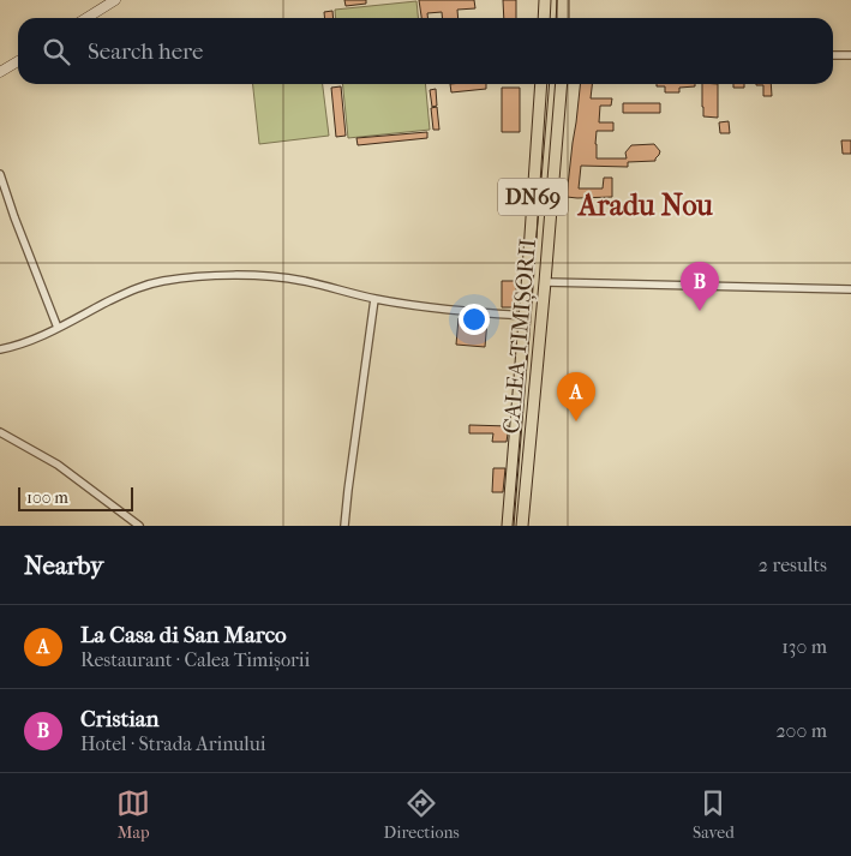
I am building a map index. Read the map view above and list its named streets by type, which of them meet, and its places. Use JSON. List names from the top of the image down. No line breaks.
{"streets":{"main road":["DN69","CALEA TIMIȘORII"]},"districts":["Aradu Nou"],"scale_bar":"100 m","page":{"search":"Search here","pins":["B","A"],"scale":"100 m","heading":["Nearby","2 results"],"list":[{"mark":"A","name":"La Casa di San Marco","note":"Restaurant · Calea Timișorii","value":"130 m"},{"mark":"B","name":"Cristian","note":"Hotel · Strada Arinului","value":"200 m"}],"nav":["Map","Directions","Saved"]}}
